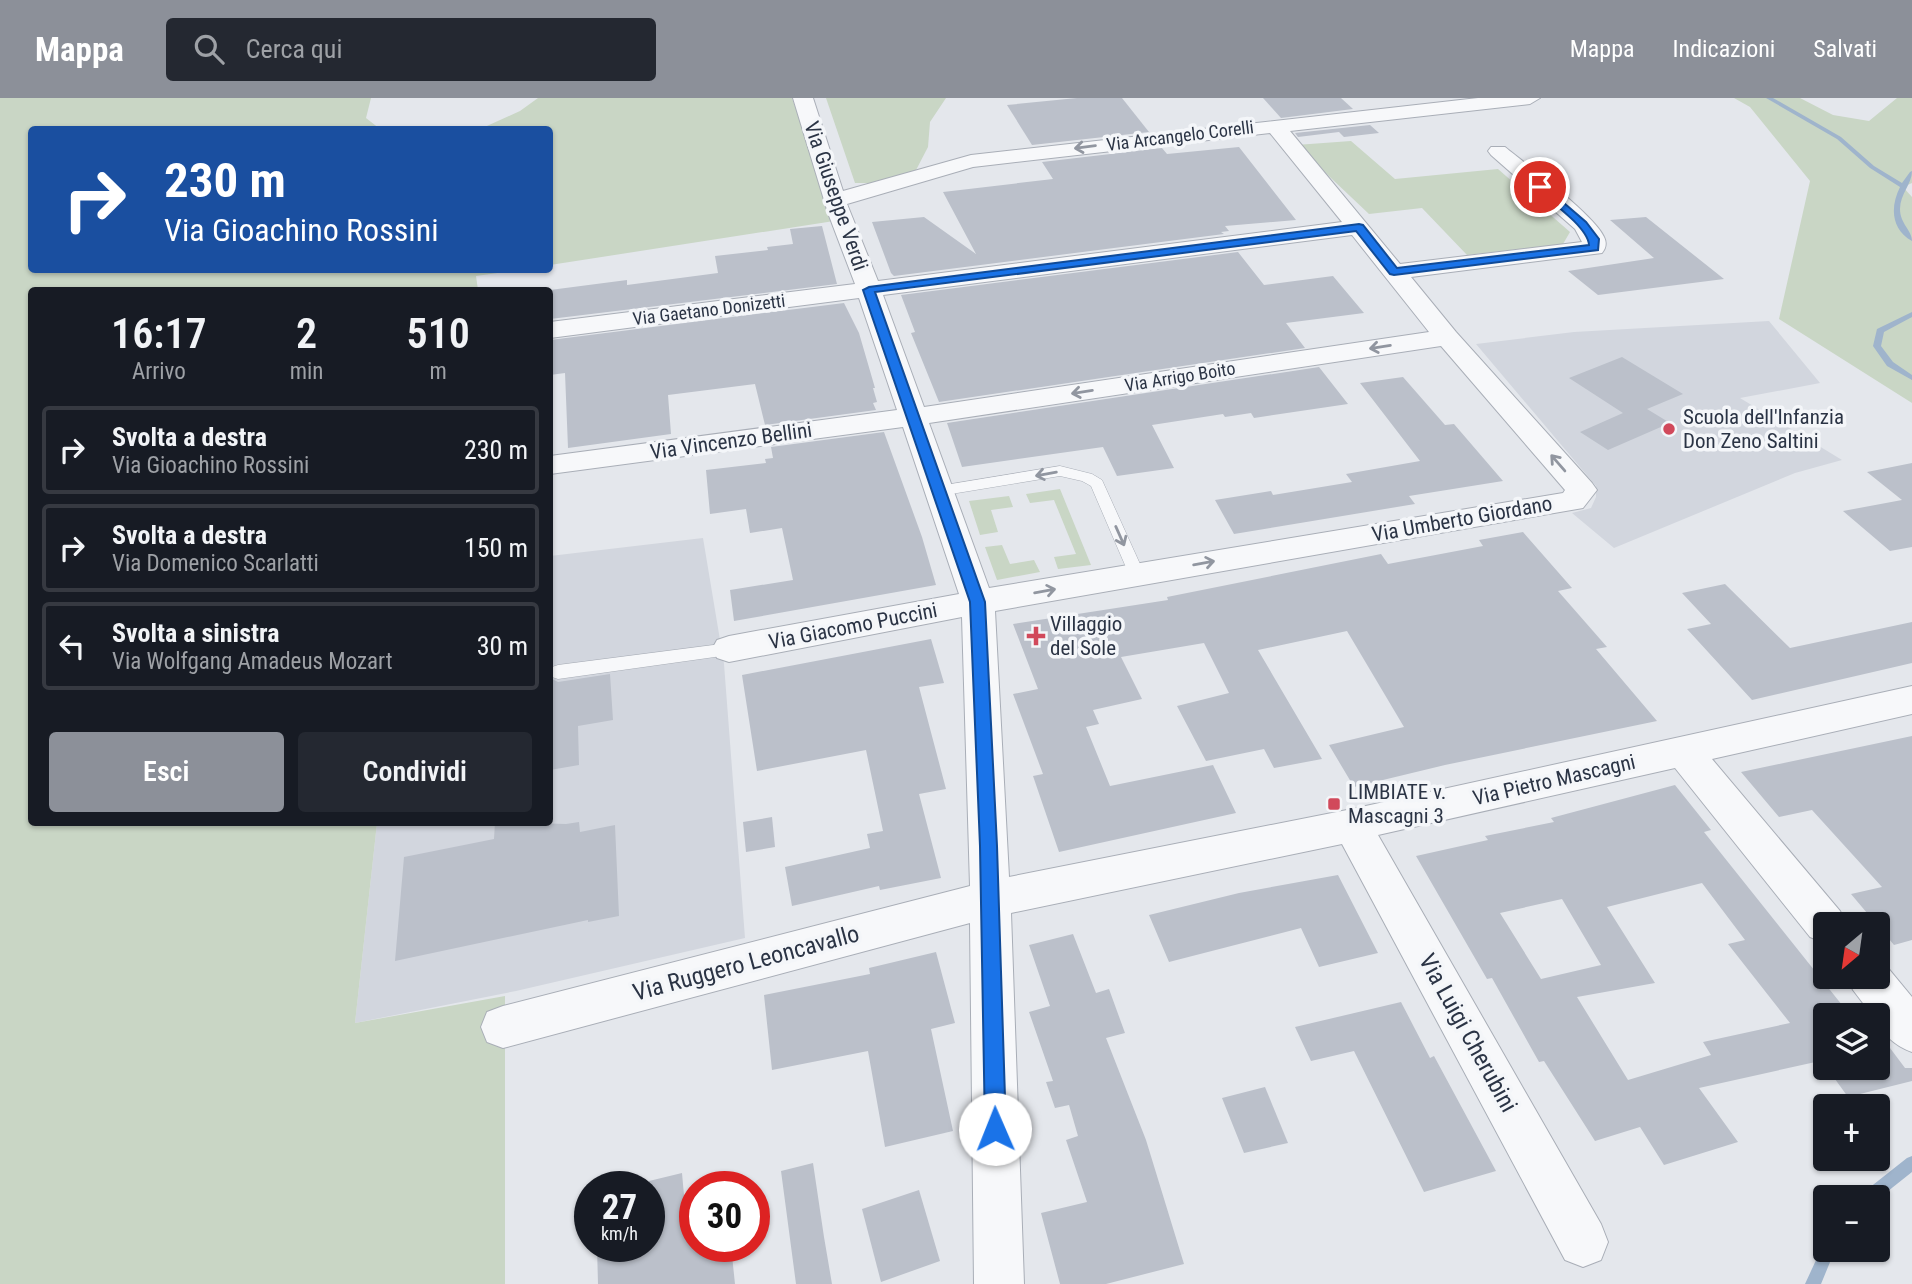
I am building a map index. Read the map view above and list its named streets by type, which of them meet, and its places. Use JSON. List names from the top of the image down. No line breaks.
{"streets":{"street":["Via Arcangelo Corelli","Via Giuseppe Verdi","Via Gaetano Donizetti","Via Arrigo Boito","Via Vincenzo Bellini","Via Umberto Giordano","Via Giacomo Puccini","Via Pietro Mascagni","Via Ruggero Leoncavallo","Via Luigi Cherubini"]},"crossings":[["Via Arcangelo Corelli","Via Giuseppe Verdi"],["Via Giuseppe Verdi","Via Gaetano Donizetti"],["Via Giuseppe Verdi","Via Arrigo Boito"],["Via Giuseppe Verdi","Via Vincenzo Bellini"],["Via Giuseppe Verdi","Via Giacomo Puccini"],["Via Giuseppe Verdi","Via Pietro Mascagni"],["Via Giuseppe Verdi","Via Ruggero Leoncavallo"],["Via Arrigo Boito","Via Vincenzo Bellini"],["Via Arrigo Boito","Via Umberto Giordano"],["Via Umberto Giordano","Via Giacomo Puccini"],["Via Pietro Mascagni","Via Ruggero Leoncavallo"],["Via Pietro Mascagni","Via Luigi Cherubini"]],"one_way":["Via Arcangelo Corelli","Via Arrigo Boito","Via Giacomo Puccini"],"places":{"other":["Scuola dell'Infanzia Don Zeno Saltini"],"health":["Villaggio del Sole"],"transit":["LIMBIATE v. Mascagni 3"]},"north":"bottom left","page":{"header":"Mappa","search":"Cerca qui","nav":["Mappa","Indicazioni","Salvati"],"turn":["230 m","Via Gioachino Rossini"],"eta":["16:17","Arrivo","2","min","510","m"],"list":[{"name":"Svolta a destra","note":"Via Gioachino Rossini","value":"230 m"},{"name":"Svolta a destra","note":"Via Domenico Scarlatti","value":"150 m"},{"name":"Svolta a sinistra","note":"Via Wolfgang Amadeus Mozart","value":"30 m"}],"buttons":["Esci","Condividi"],"map_buttons":["+","−"],"speed":"27 km/h","limit":"30"}}
